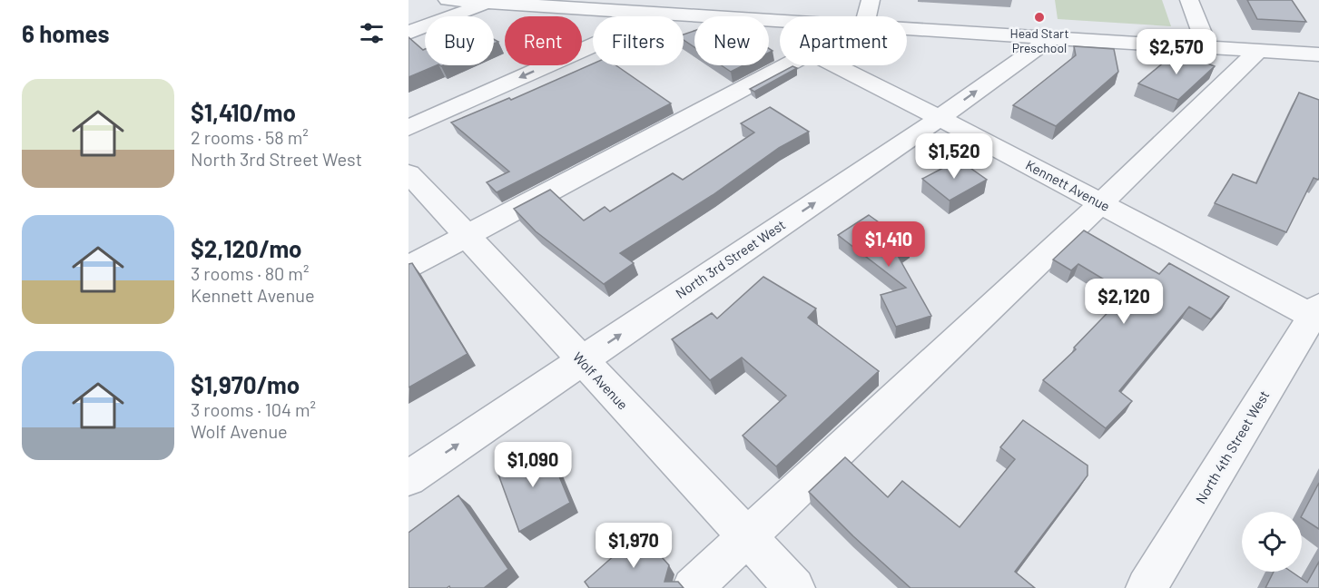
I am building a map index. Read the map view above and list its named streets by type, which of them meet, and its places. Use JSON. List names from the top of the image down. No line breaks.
{"streets":{"street":["Kennett Avenue","North 3rd Street West","Wolf Avenue","North 4th Street West"]},"crossings":[["Kennett Avenue","North 3rd Street West"],["Kennett Avenue","North 4th Street West"],["North 3rd Street West","Wolf Avenue"]],"places":["Head Start Preschool"],"page":{"heading":"6 homes","chip":["Buy","Rent","Filters","New","Apartment"],"price":["$2,570","$1,520","$1,410","$2,120","$1,090","$1,970"],"list":[{"name":"$1,410/mo","note":"2 rooms · 58 m² · North 3rd Street West"},{"name":"$2,120/mo","note":"3 rooms · 80 m² · Kennett Avenue"},{"name":"$1,970/mo","note":"3 rooms · 104 m² · Wolf Avenue"}]}}
